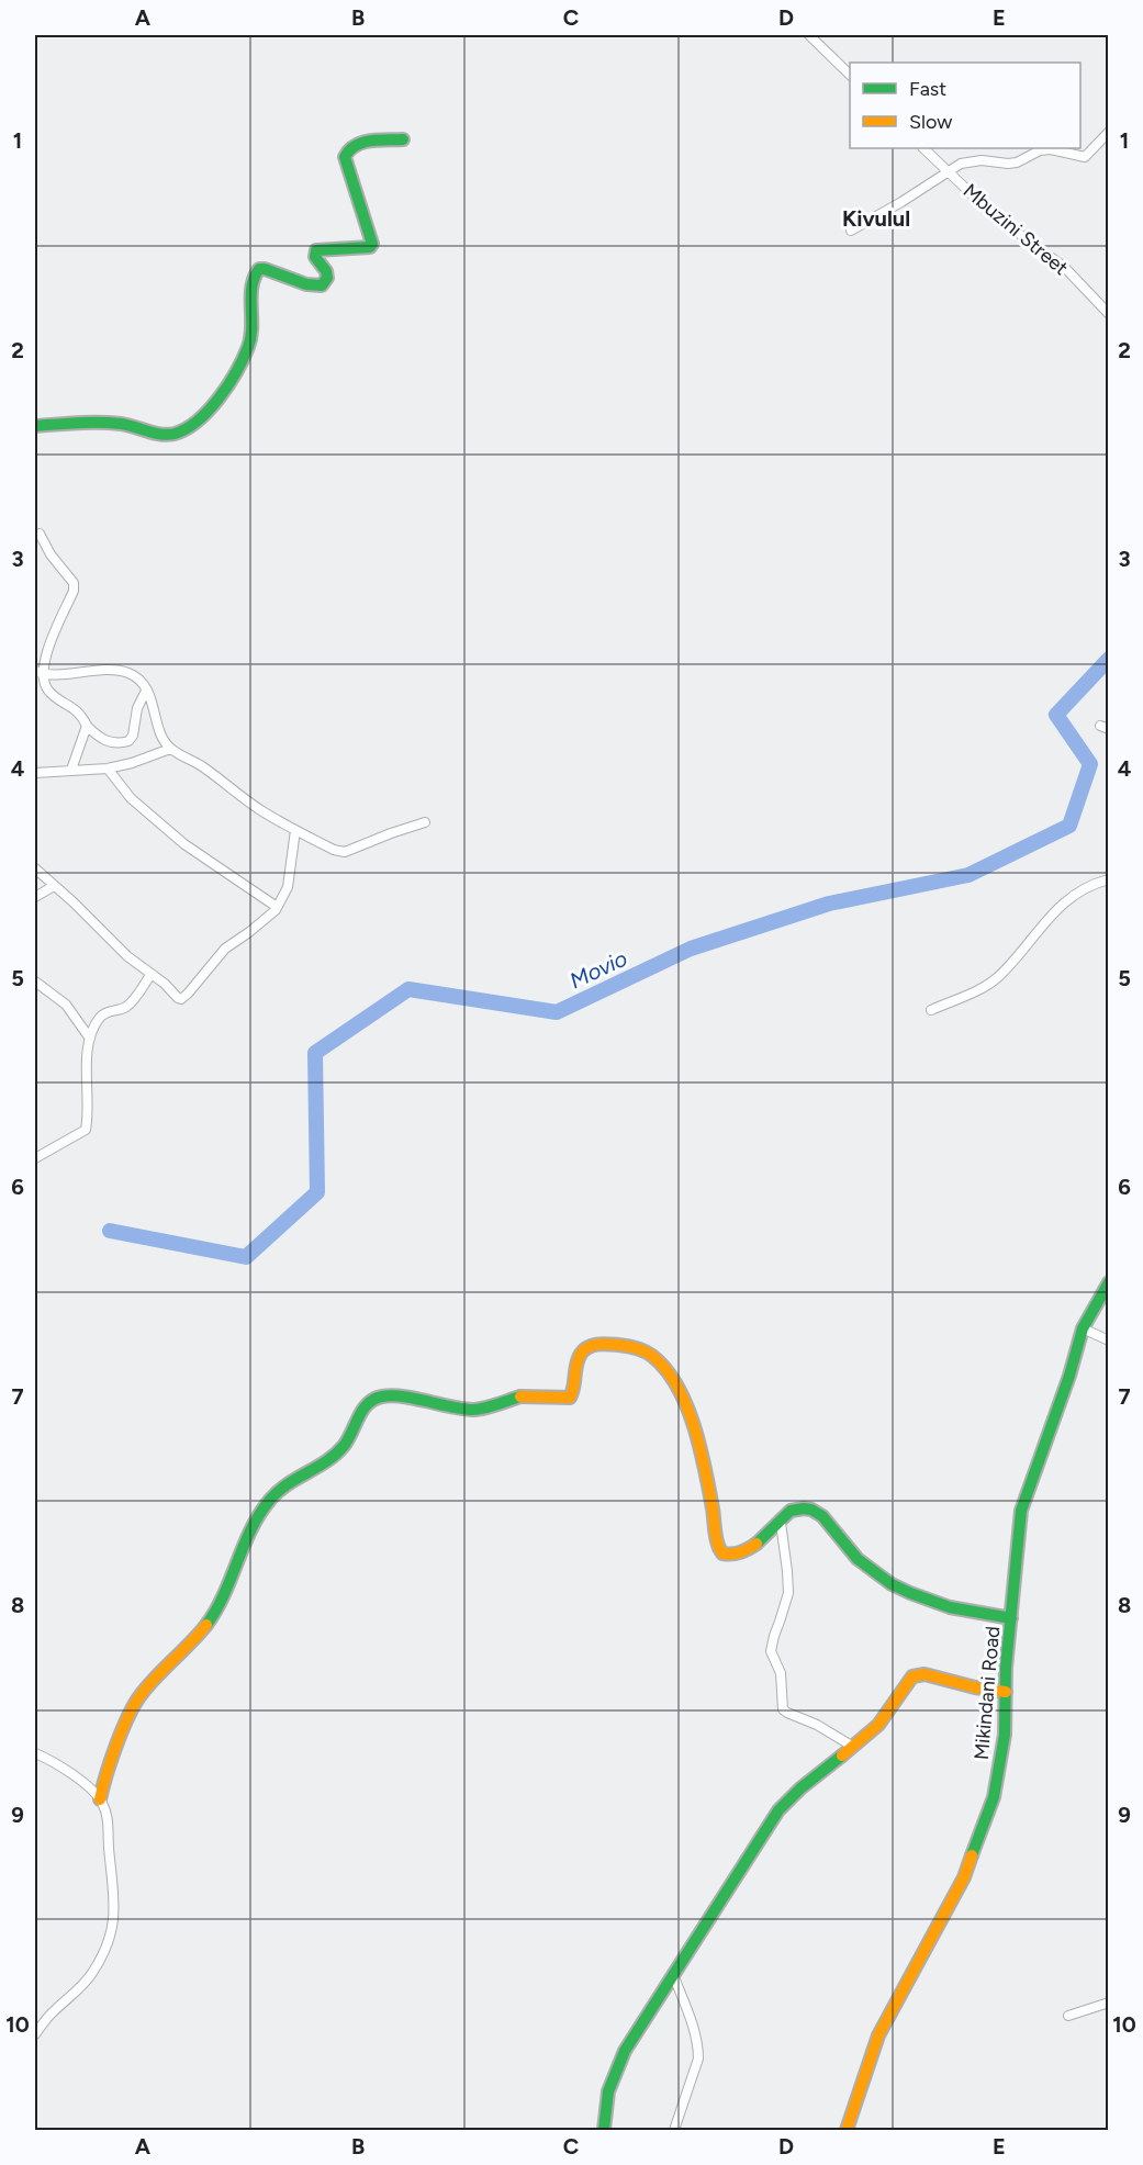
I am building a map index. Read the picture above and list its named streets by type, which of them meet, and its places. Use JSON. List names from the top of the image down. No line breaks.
{"streets":{"street":["Mbuzini Street","Mikindani Road"]},"districts":["Kivulul"],"water":["Movio"],"legend":["Fast","Slow"],"grid":{"columns":["A","B","C","D","E"],"rows":["1","2","3","4","5","6","7","8","9","10"]}}
